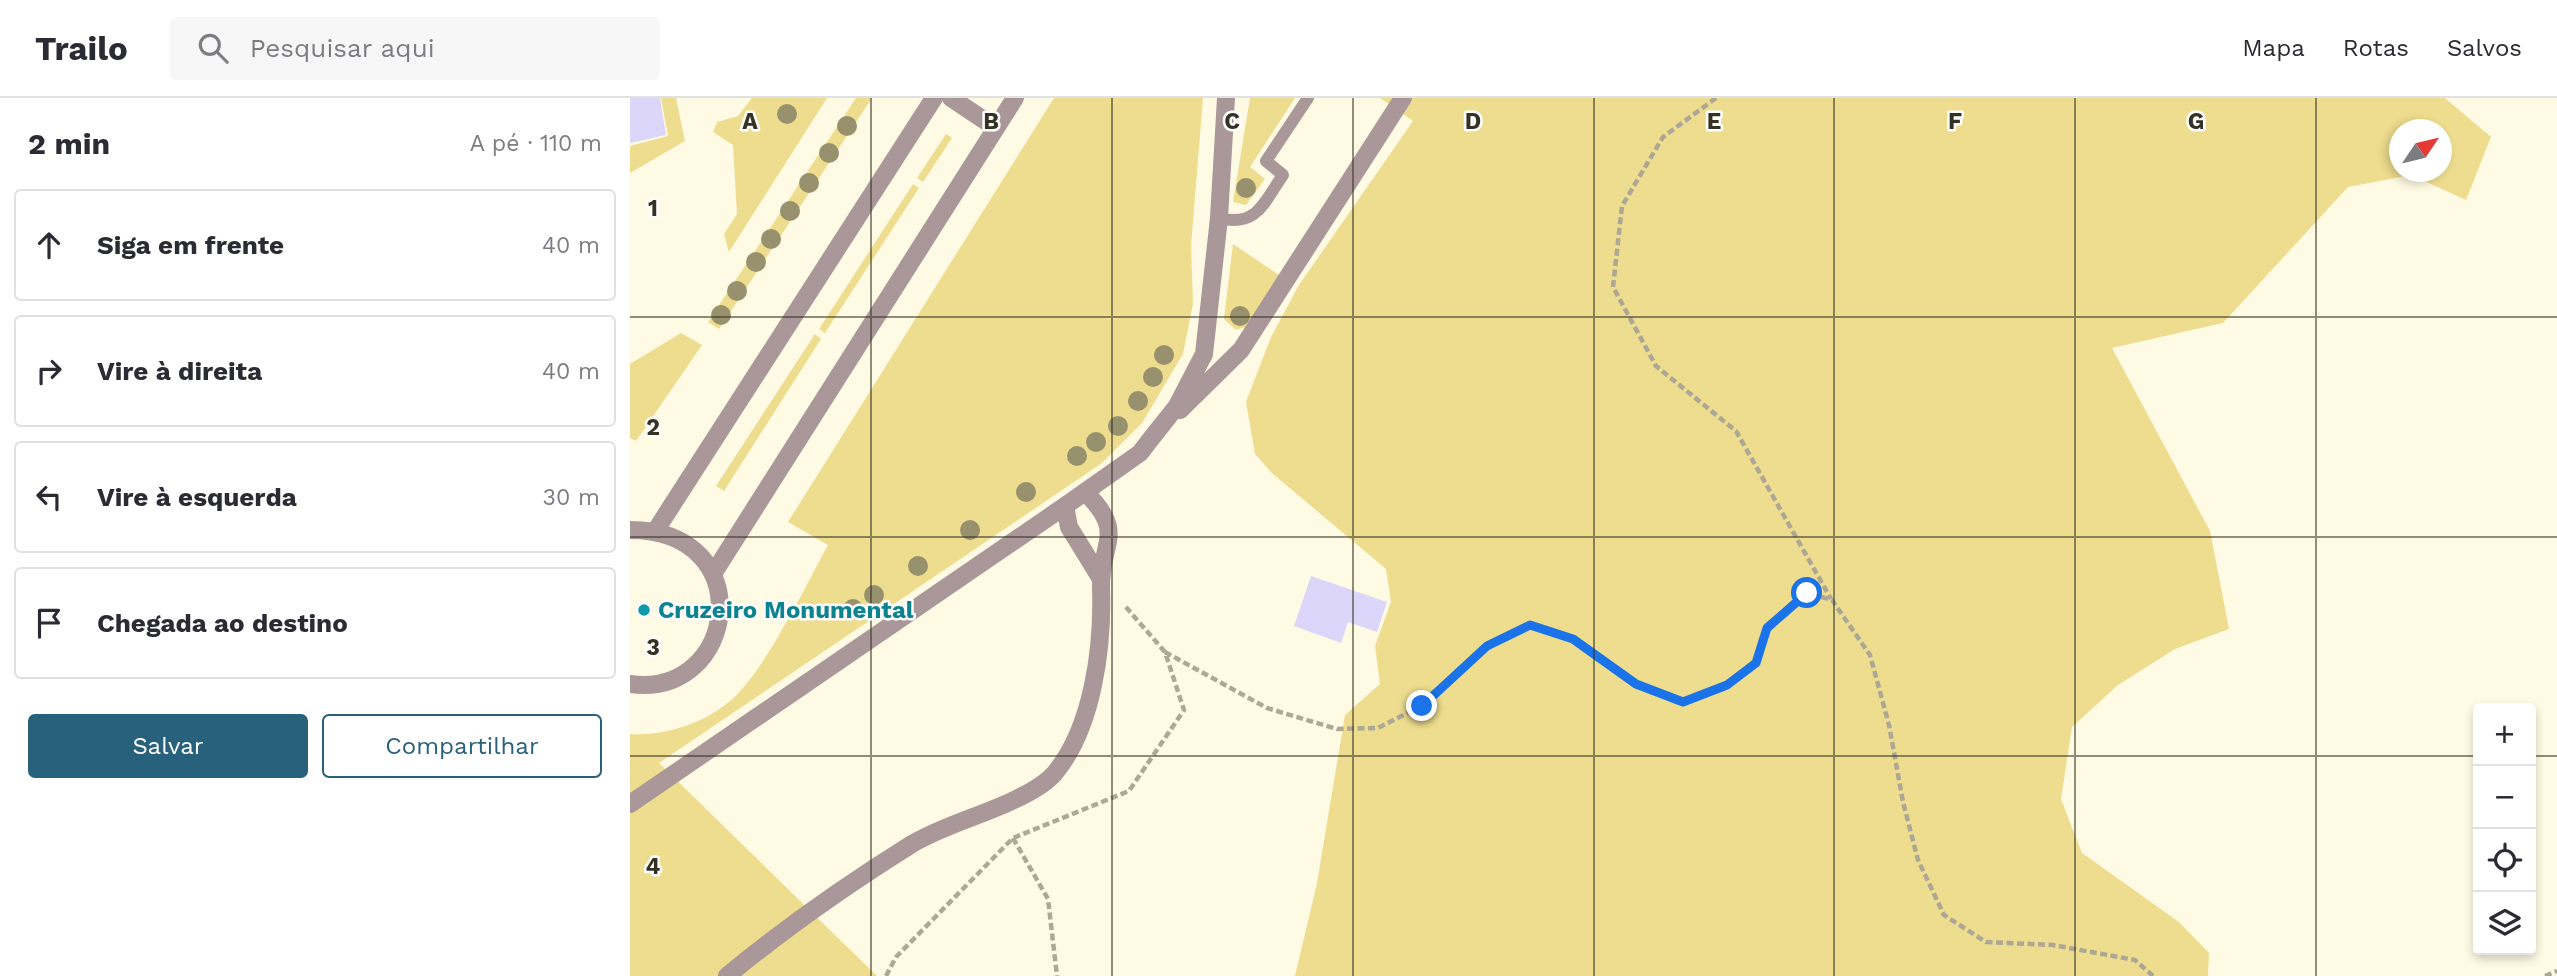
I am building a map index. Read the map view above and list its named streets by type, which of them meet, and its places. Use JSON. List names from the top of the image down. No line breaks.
{"places":["Cruzeiro Monumental"],"north":"top right","page":{"header":"Trailo","search":"Pesquisar aqui","nav":["Mapa","Rotas","Salvos"],"heading":["2 min","A pé · 110 m"],"list":[["Siga em frente","40 m"],["Vire à direita","40 m"],["Vire à esquerda","30 m"],"Chegada ao destino"],"buttons":["Salvar","Compartilhar"],"map_buttons":["+","−"]},"grid":{"columns":["A","B","C","D","E","F","G"],"rows":["1","2","3","4"]}}
